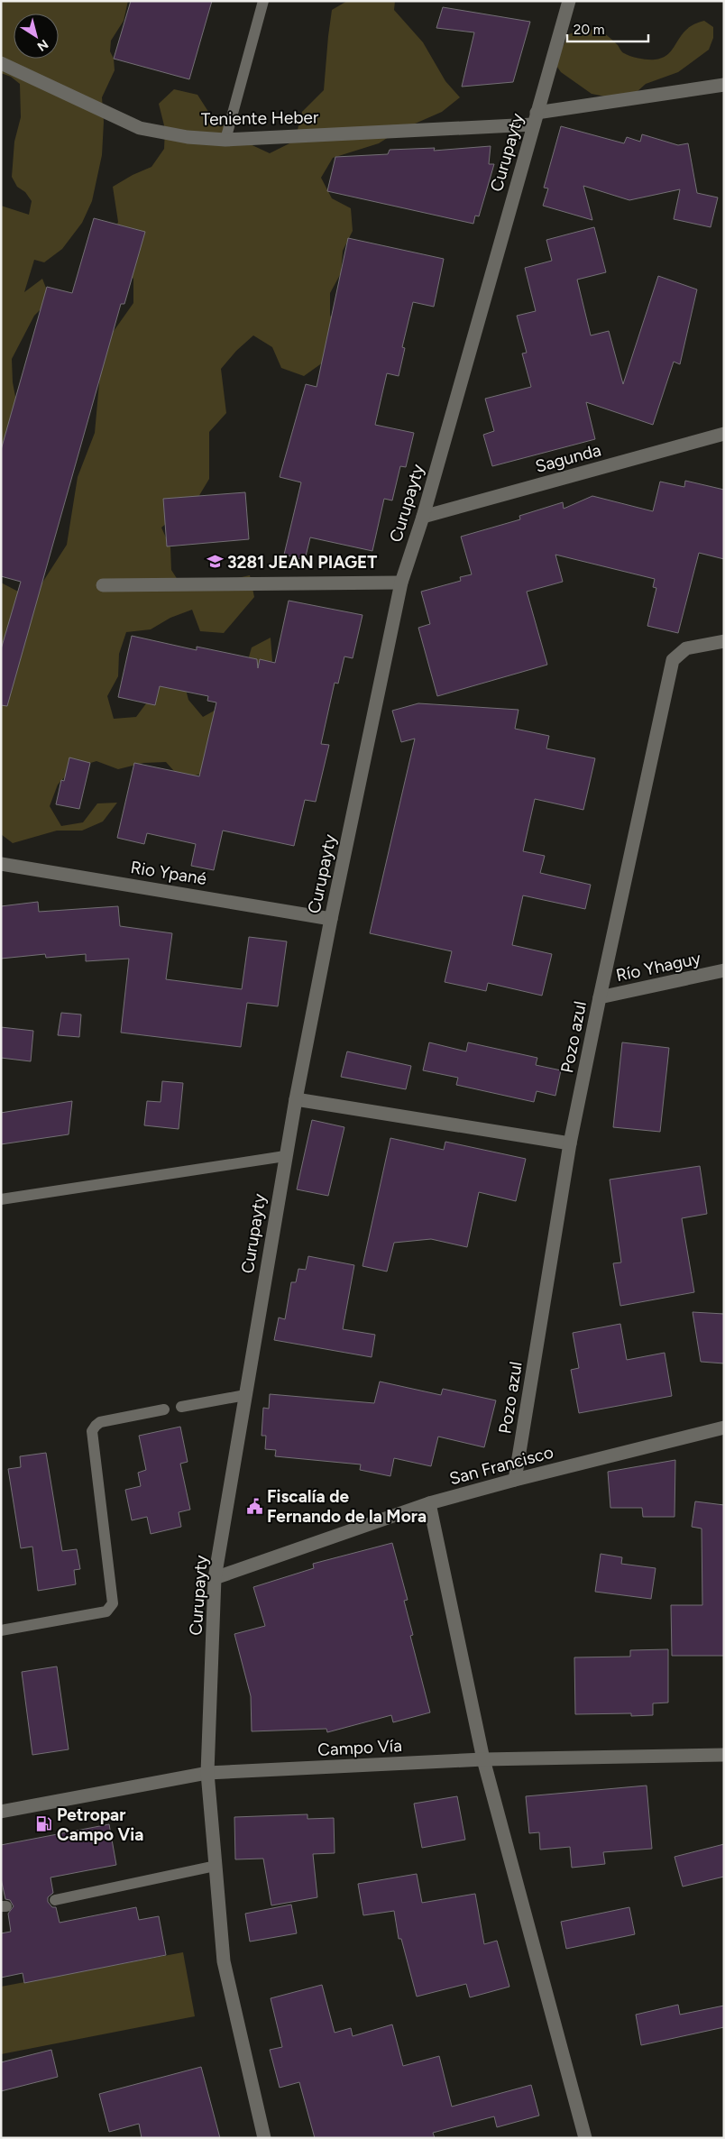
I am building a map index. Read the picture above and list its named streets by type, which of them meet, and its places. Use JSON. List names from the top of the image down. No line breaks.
{"streets":{"street":["Teniente Heber","Curupayty","Sagunda","Rio Ypané","Río Yhaguy","Pozo azul","San Francisco","Campo Vía"]},"crossings":[["Teniente Heber","Curupayty"],["Curupayty","Sagunda"],["Curupayty","Rio Ypané"],["Curupayty","San Francisco"],["Curupayty","Campo Vía"],["Río Yhaguy","Pozo azul"],["Pozo azul","San Francisco"]],"places":{"school or university":["3281 JEAN PIAGET"],"public building":["Fiscalía de Fernando de la Mora"],"fuel station":["Petropar Campo Via"]},"scale_bar":"20 m","north":"bottom right"}
